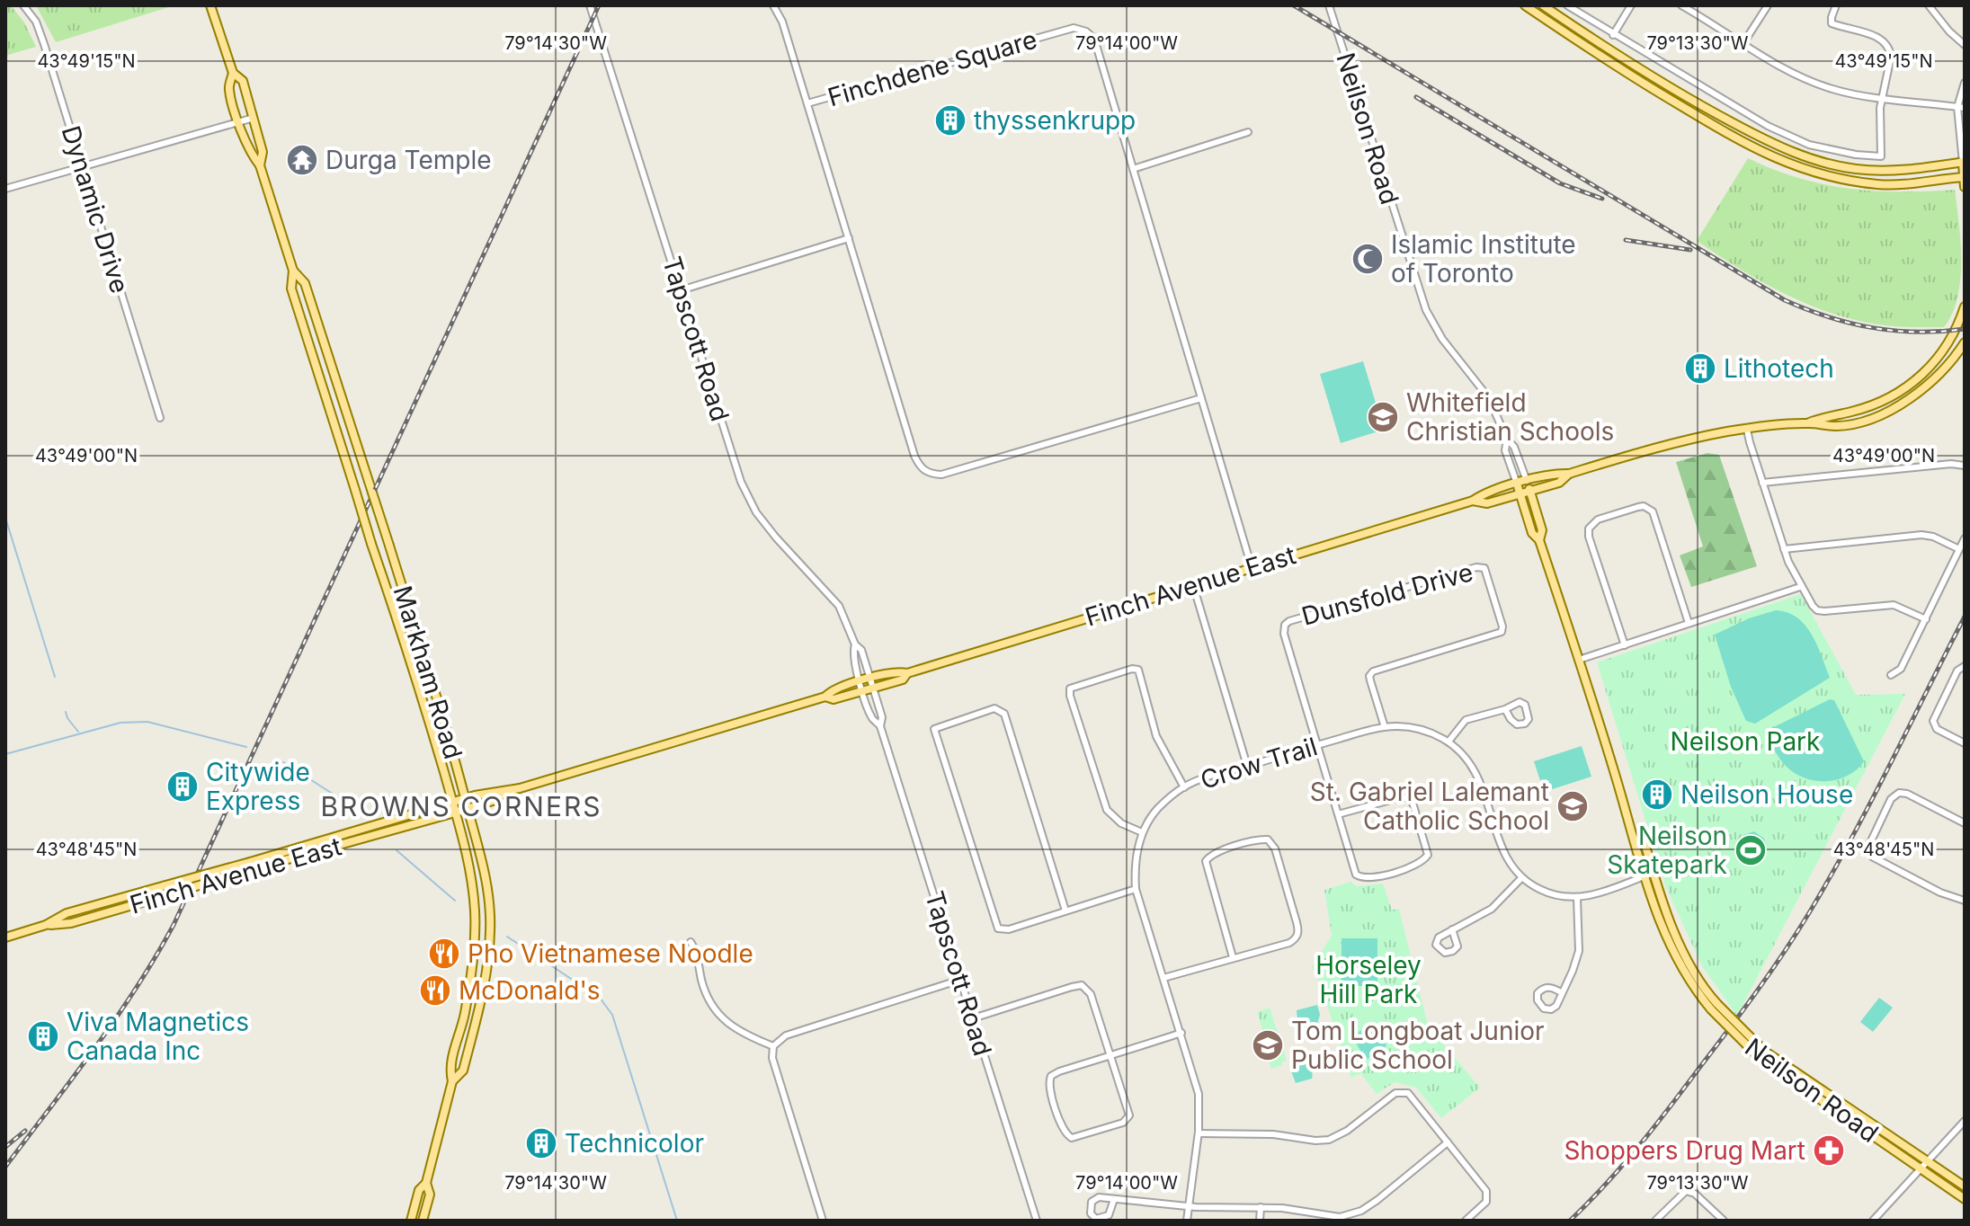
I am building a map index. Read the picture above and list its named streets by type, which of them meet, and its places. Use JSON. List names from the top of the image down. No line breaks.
{"streets":{"main road":["Neilson Road","Finch Avenue East","Markham Road"],"street":["Finchdene Square","Dynamic Drive","Tapscott Road","Dunsfold Drive","Crow Trail"]},"crossings":[["Finchdene Square","Finch Avenue East"],["Neilson Road","Finch Avenue East"],["Neilson Road","Crow Trail"],["Tapscott Road","Finch Avenue East"],["Finch Avenue East","Markham Road"],["Dunsfold Drive","Crow Trail"]],"districts":["BROWNS CORNERS"],"parks":["Neilson Park","Horseley Hill Park"],"places":{"building":["thyssenkrupp","Lithotech","Citywide Express","Neilson House","Viva Magnetics Canada Inc","Technicolor"],"temple":["Durga Temple"],"mosque":["Islamic Institute of Toronto"],"school or university":["Whitefield Christian Schools","St. Gabriel Lalemant Catholic School","Tom Longboat Junior Public School"],"sports":["Neilson Skatepark"],"restaurant":["Pho Vietnamese Noodle","McDonald's"],"pharmacy":["Shoppers Drug Mart"]},"coordinates":["79°14'30\"W","79°14'00\"W","79°13'30\"W","43°49'15\"N","43°49'00\"N","43°48'45\"N"]}
